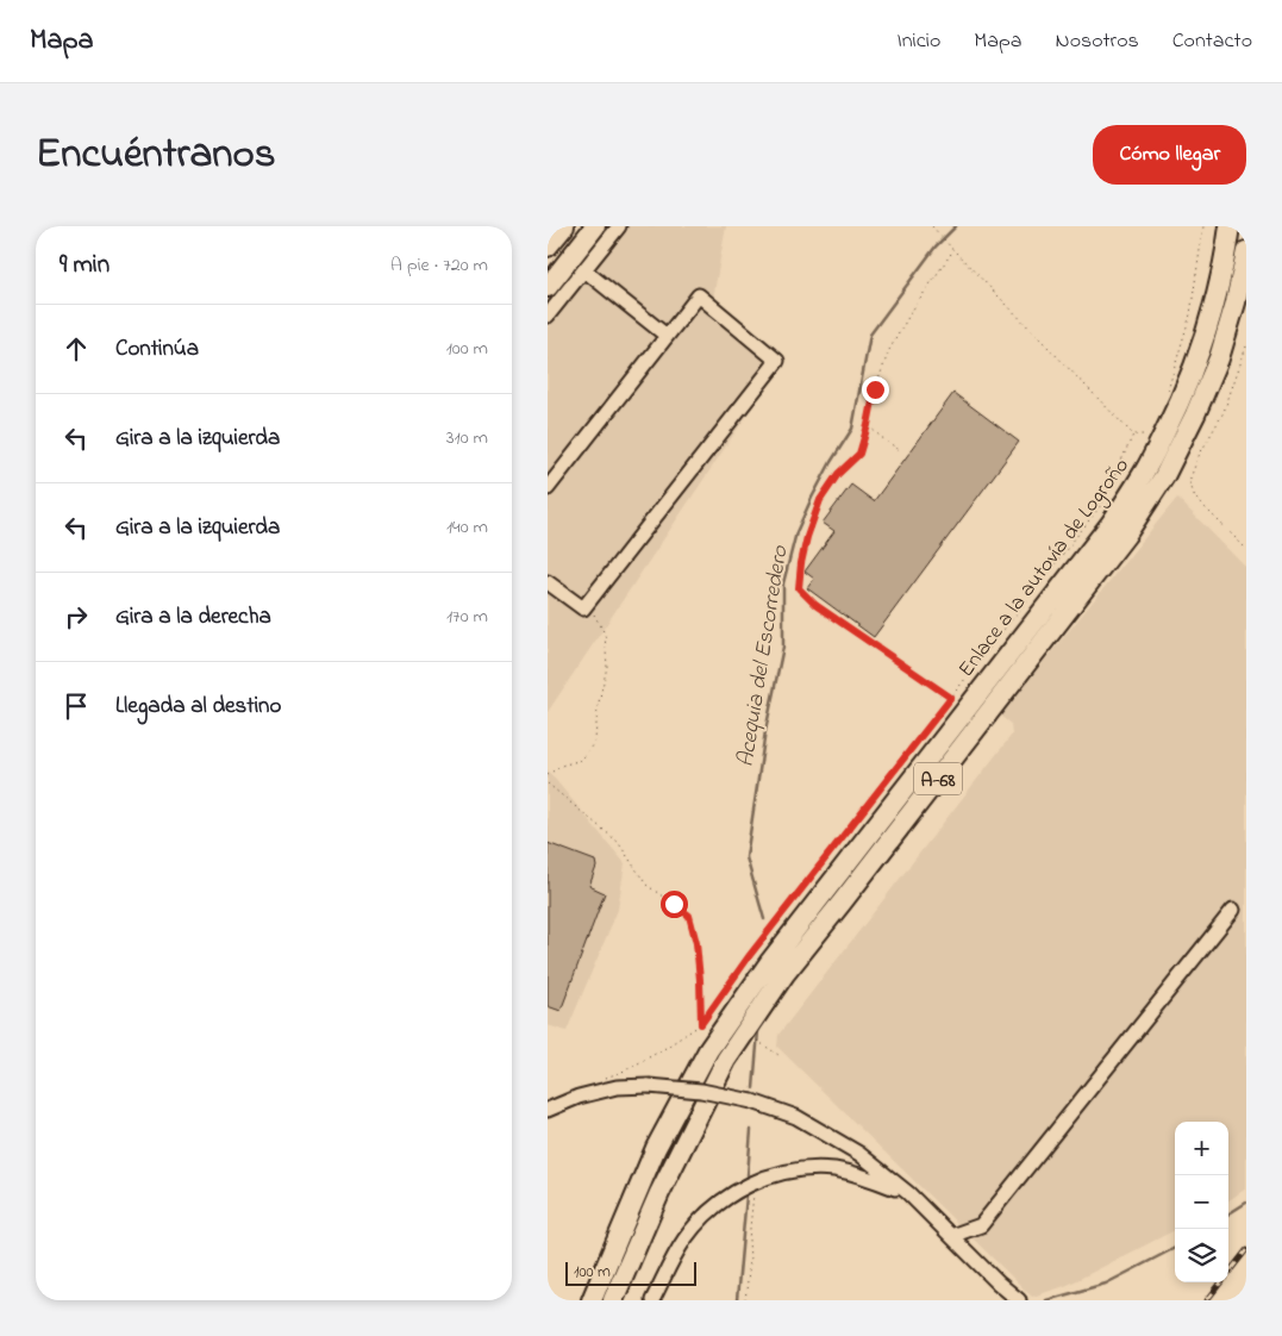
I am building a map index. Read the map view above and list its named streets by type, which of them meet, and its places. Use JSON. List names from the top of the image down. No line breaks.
{"streets":{"highway":["Enlace a la autovía de Logroño","A-68"]},"water":["Acequia del Escorredero"],"scale_bar":"100 m","page":{"header":"Mapa","nav":["Inicio","Mapa","Nosotros","Contacto"],"title":"Encuéntranos","buttons":"Cómo llegar","heading":["9 min","A pie · 720 m"],"list":[["Continúa","100 m"],["Gira a la izquierda","310 m"],["Gira a la izquierda","140 m"],["Gira a la derecha","170 m"],"Llegada al destino"],"map_buttons":["+","−"],"scale":"100 m"}}
